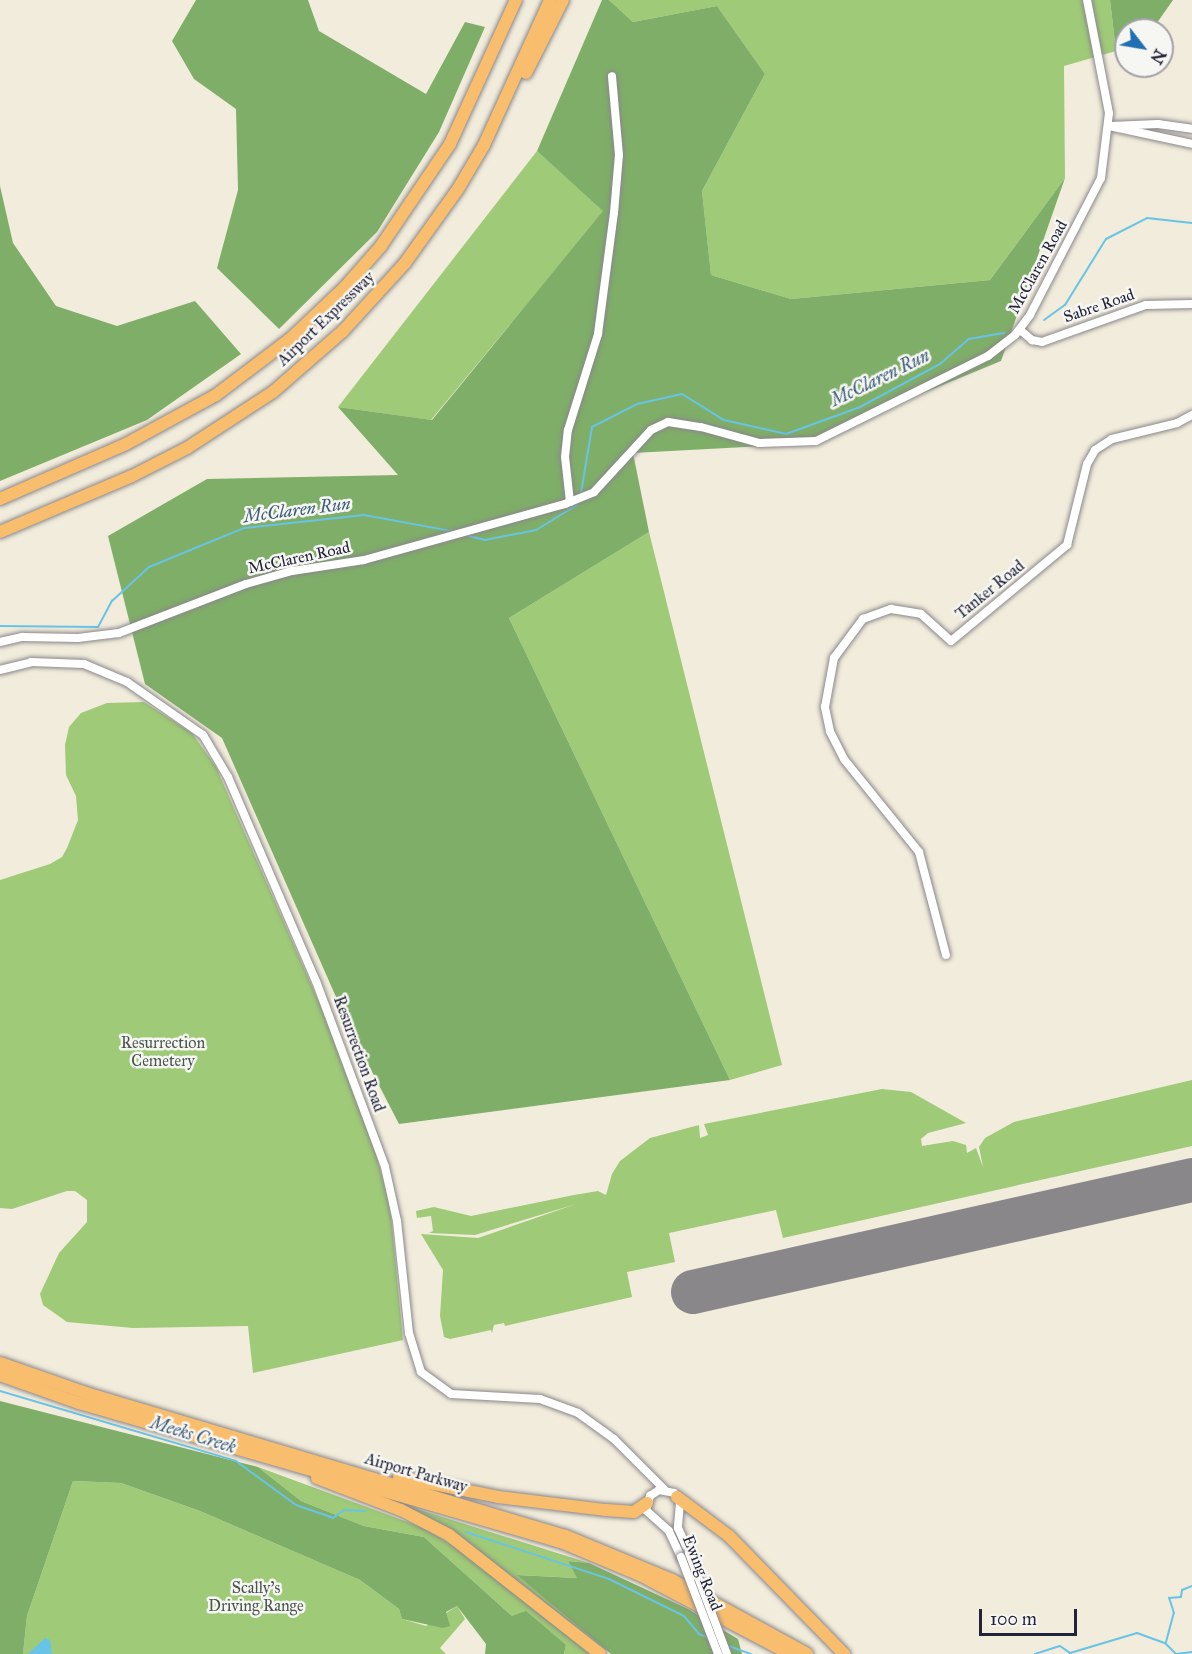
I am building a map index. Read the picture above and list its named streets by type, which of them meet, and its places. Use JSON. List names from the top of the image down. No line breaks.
{"streets":{"highway":["Airport Expressway","Airport Parkway"],"street":["McClaren Road","Sabre Road","Tanker Road","Resurrection Road","Ewing Road"]},"crossings":[["McClaren Road","Sabre Road"],["Resurrection Road","Ewing Road"]],"water":["McClaren Run","Meeks Creek"],"parks":["Resurrection Cemetery","Scally's Driving Range"],"scale_bar":"100 m","north":"bottom right"}
